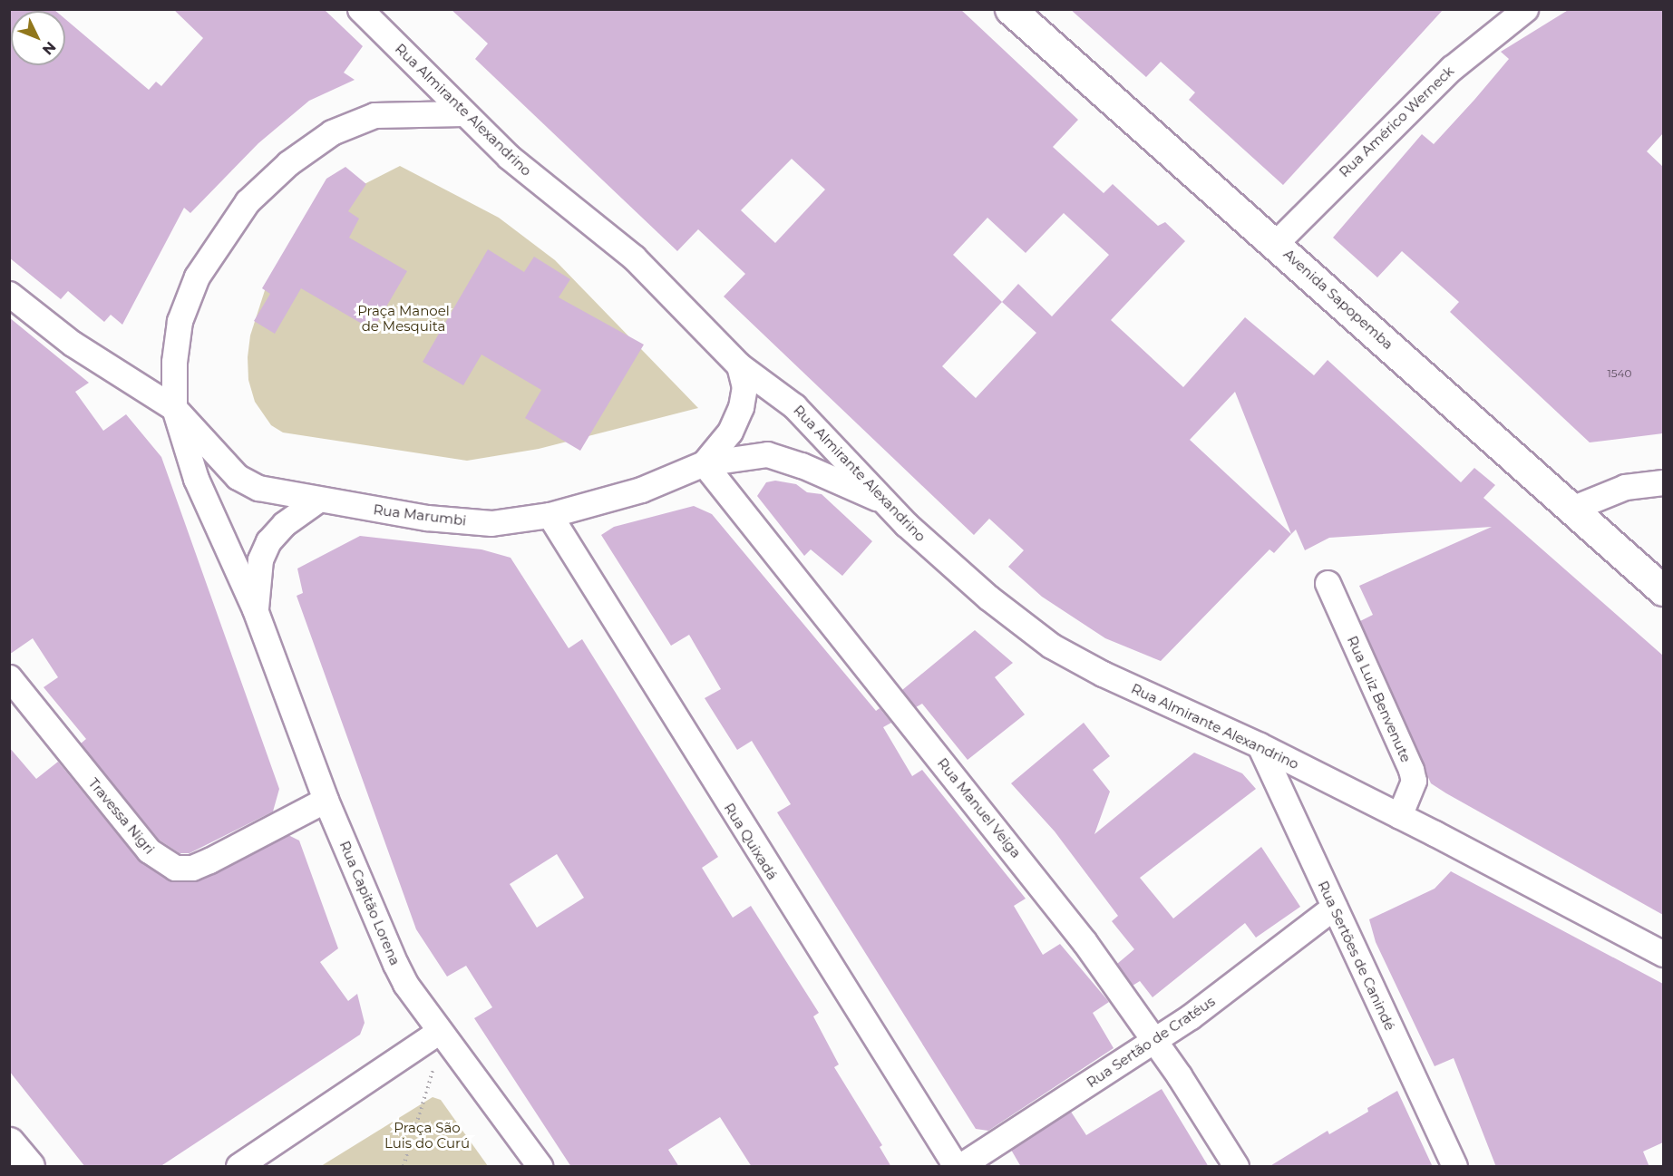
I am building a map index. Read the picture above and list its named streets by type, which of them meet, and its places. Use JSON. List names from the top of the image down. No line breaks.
{"streets":{"main road":["Avenida Sapopemba"],"street":["Rua Almirante Alexandrino","Rua Américo Werneck","Rua Marumbi","Rua Luiz Benvenute","Rua Manuel Veiga","Travessa Nigri","Rua Quixadá","Rua Capitão Lorena","Rua Sertões de Canindé","Rua Sertão de Cratéus"]},"crossings":[["Rua Almirante Alexandrino","Rua Marumbi"],["Rua Almirante Alexandrino","Rua Luiz Benvenute"],["Rua Almirante Alexandrino","Rua Sertões de Canindé"],["Rua Américo Werneck","Avenida Sapopemba"],["Rua Marumbi","Rua Manuel Veiga"],["Rua Marumbi","Rua Quixadá"],["Rua Marumbi","Rua Capitão Lorena"],["Rua Manuel Veiga","Rua Sertão de Cratéus"],["Travessa Nigri","Rua Capitão Lorena"],["Rua Sertões de Canindé","Rua Sertão de Cratéus"]],"parks":["Praça Manoel de Mesquita","Praça São Luis do Curú"],"house_numbers":["1540"],"north":"bottom right"}
